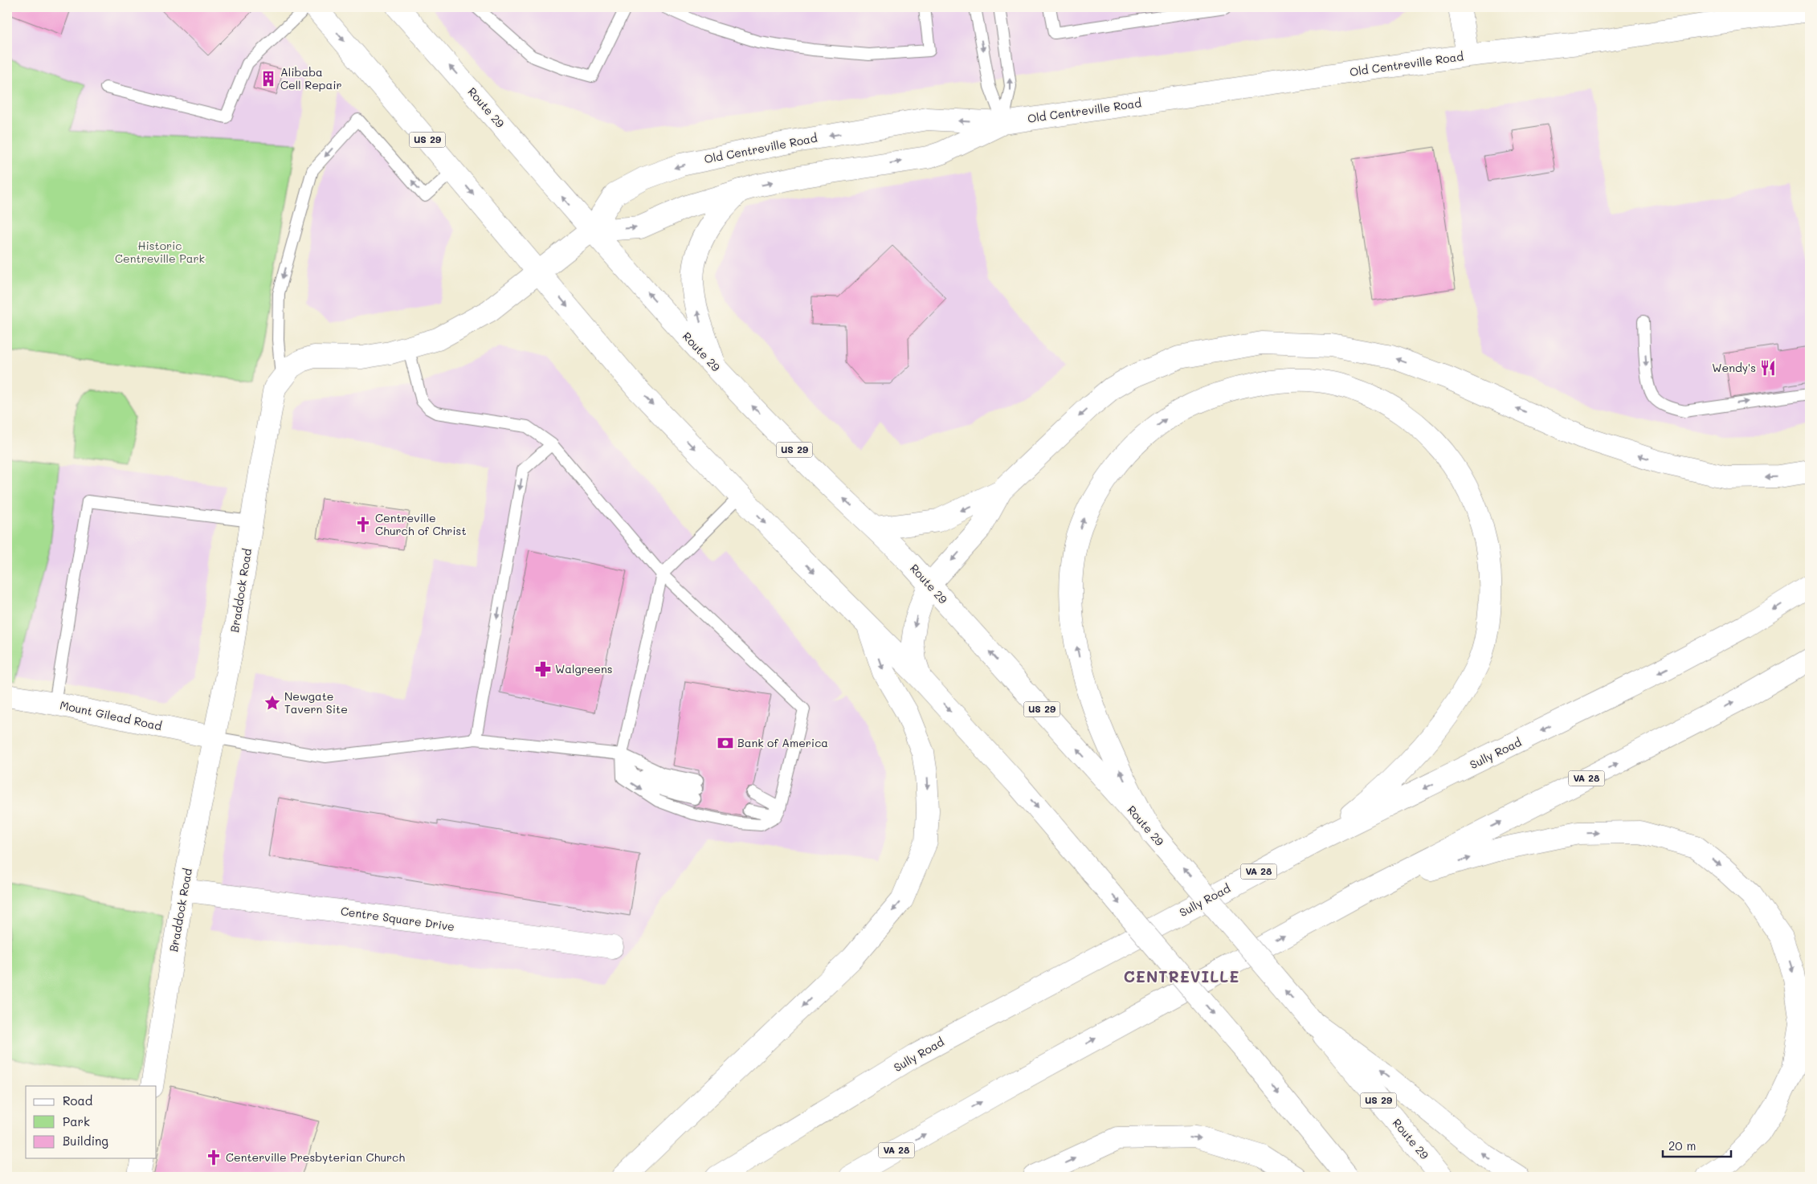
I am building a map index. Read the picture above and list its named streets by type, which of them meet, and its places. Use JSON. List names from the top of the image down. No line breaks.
{"streets":{"main road":["Old Centreville Road","Route 29","US 29","Braddock Road","Mount Gilead Road","Sully Road","VA 28","Centre Square Drive"]},"crossings":[["Old Centreville Road","Route 29"],["Old Centreville Road","US 29"],["Old Centreville Road","Braddock Road"],["US 29","Braddock Road"],["Braddock Road","Mount Gilead Road"],["Braddock Road","Centre Square Drive"]],"districts":["CENTREVILLE"],"parks":["Historic Centreville Park"],"places":{"building":["Alibaba Cell Repair"],"restaurant":["Wendy's"],"church":["Centreville Church of Christ","Centerville Presbyterian Church"],"pharmacy":["Walgreens"],"place":["Newgate Tavern Site"],"bank":["Bank of America"]},"legend":["Road","Park","Building"],"scale_bar":"20 m"}
